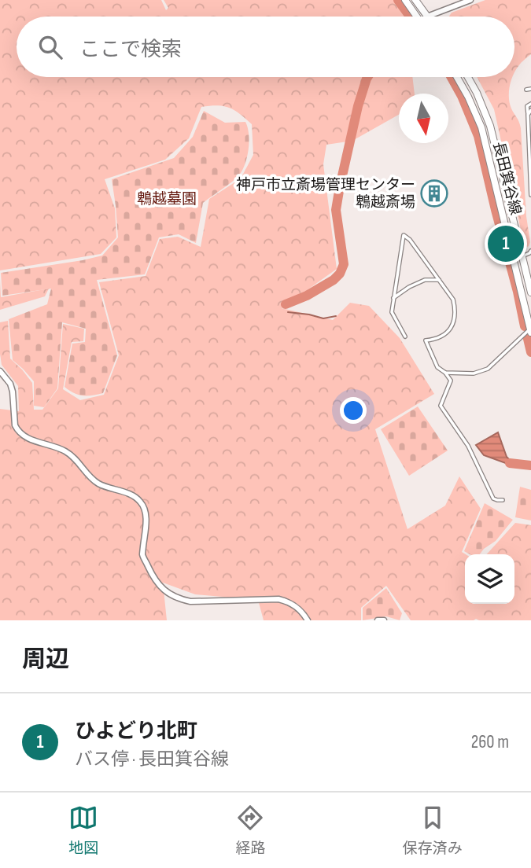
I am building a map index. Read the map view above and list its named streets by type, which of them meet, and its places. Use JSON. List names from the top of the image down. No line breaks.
{"streets":{"street":["長田箕谷線"]},"parks":["鵯越墓園"],"places":{"building":["神戸市立斎場管理センター 鵯越斎場"]},"north":"bottom","page":{"search":"ここで検索","pins":"1","heading":"周辺","list":[{"mark":"1","name":"ひよどり北町","note":"バス停 · 長田箕谷線","value":"260 m"}],"nav":["地図","経路","保存済み"]}}
